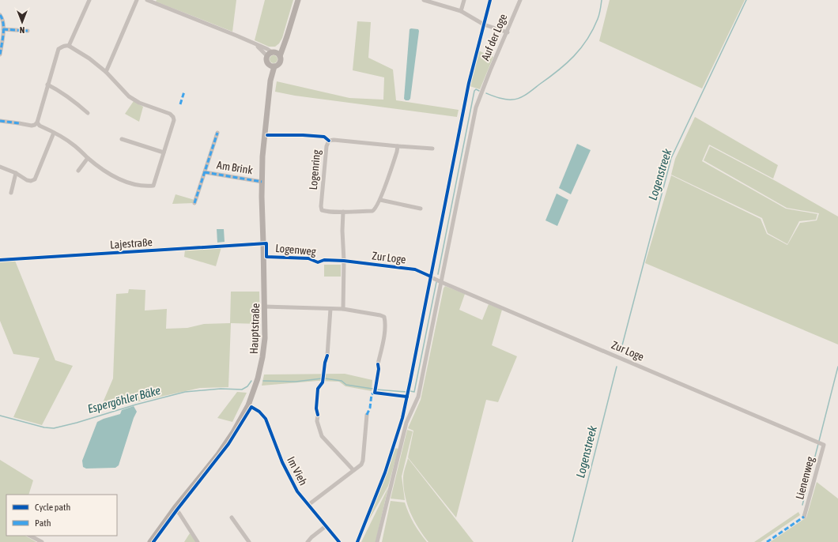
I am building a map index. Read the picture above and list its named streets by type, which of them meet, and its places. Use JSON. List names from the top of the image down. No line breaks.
{"streets":{"main road":["Hauptstraße"],"street":["Auf der Loge","Am Brink","Logenring","Lajestraße","Logenweg","Zur Loge","Im Vieh","Lienenweg"]},"crossings":[["Auf der Loge","Zur Loge"],["Am Brink","Hauptstraße"],["Lajestraße","Hauptstraße"],["Logenweg","Hauptstraße"],["Zur Loge","Lienenweg"],["Hauptstraße","Im Vieh"]],"water":["Logenstreek","Espergöhler Bäke"],"legend":["Cycle path","Path"],"north":"bottom"}
